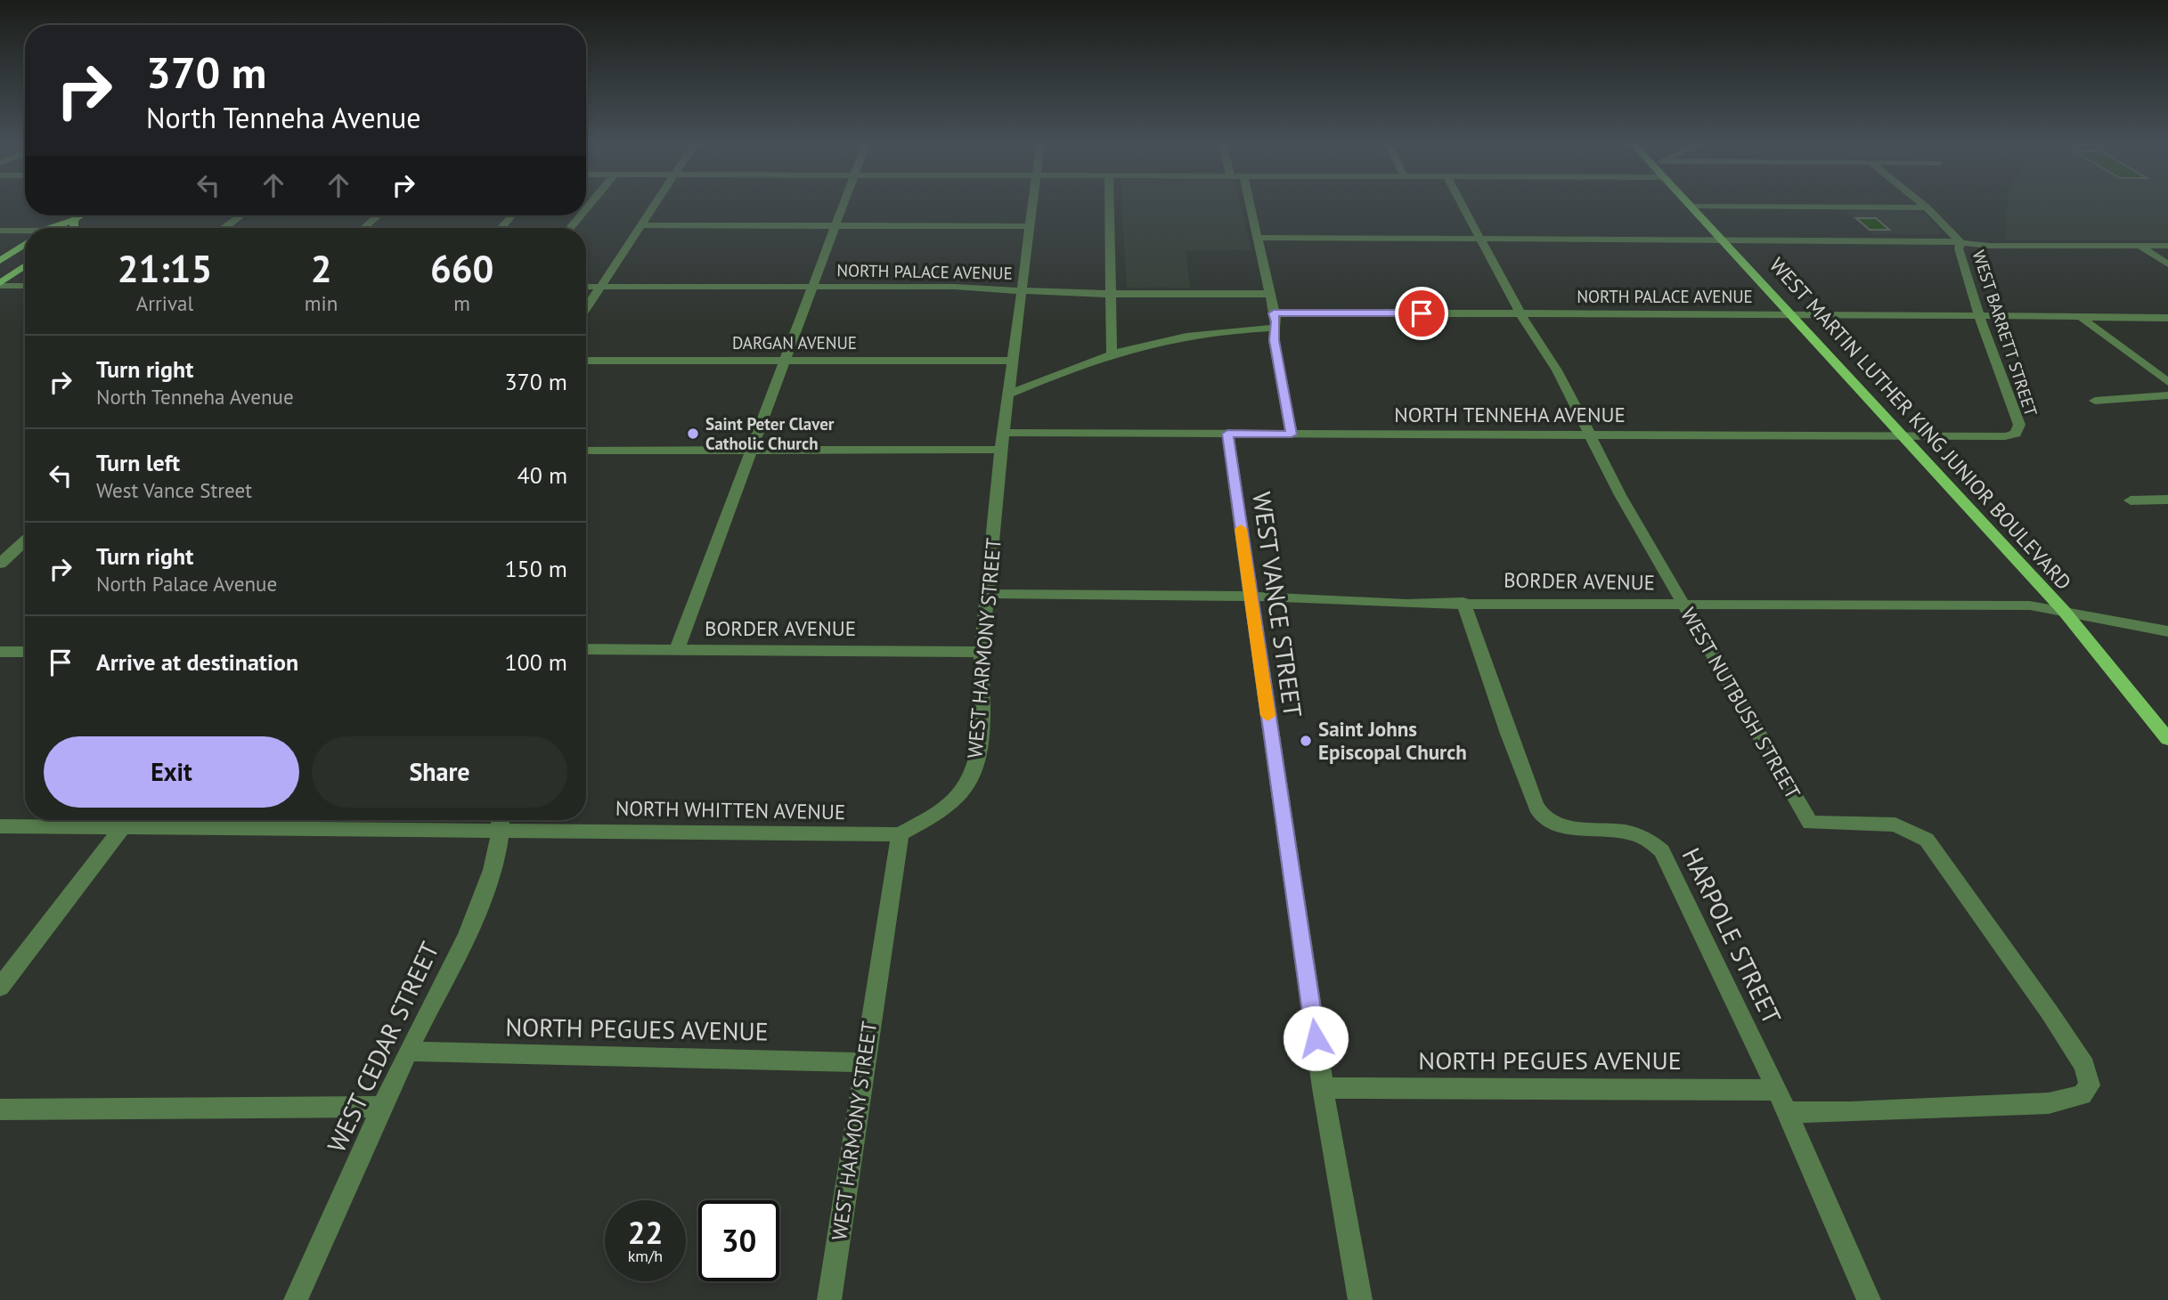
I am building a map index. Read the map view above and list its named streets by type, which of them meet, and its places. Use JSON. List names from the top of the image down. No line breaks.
{"streets":{"main road":["WEST MARTIN LUTHER KING JUNIOR BOULEVARD"],"street":["NORTH PALACE AVENUE","WEST BARRETT STREET","DARGAN AVENUE","NORTH TENNEHA AVENUE","BORDER AVENUE","WEST VANCE STREET","WEST HARMONY STREET","WEST NUTBUSH STREET","NORTH WHITTEN AVENUE","HARPOLE STREET","NORTH PEGUES AVENUE","WEST CEDAR STREET"]},"crossings":[["NORTH PALACE AVENUE","WEST BARRETT STREET"],["NORTH PALACE AVENUE","WEST MARTIN LUTHER KING JUNIOR BOULEVARD"],["NORTH PALACE AVENUE","WEST HARMONY STREET"],["NORTH PALACE AVENUE","WEST NUTBUSH STREET"],["WEST BARRETT STREET","NORTH TENNEHA AVENUE"],["DARGAN AVENUE","WEST HARMONY STREET"],["NORTH TENNEHA AVENUE","WEST MARTIN LUTHER KING JUNIOR BOULEVARD"],["NORTH TENNEHA AVENUE","WEST VANCE STREET"],["NORTH TENNEHA AVENUE","WEST HARMONY STREET"],["NORTH TENNEHA AVENUE","WEST NUTBUSH STREET"],["WEST MARTIN LUTHER KING JUNIOR BOULEVARD","BORDER AVENUE"],["BORDER AVENUE","WEST VANCE STREET"],["BORDER AVENUE","WEST HARMONY STREET"],["BORDER AVENUE","WEST NUTBUSH STREET"],["BORDER AVENUE","HARPOLE STREET"],["WEST VANCE STREET","NORTH PEGUES AVENUE"],["WEST HARMONY STREET","NORTH WHITTEN AVENUE"],["WEST HARMONY STREET","NORTH PEGUES AVENUE"],["WEST NUTBUSH STREET","HARPOLE STREET"],["NORTH WHITTEN AVENUE","WEST CEDAR STREET"],["HARPOLE STREET","NORTH PEGUES AVENUE"],["NORTH PEGUES AVENUE","WEST CEDAR STREET"]],"places":["Saint Peter Claver Catholic Church","Saint Johns Episcopal Church"],"page":{"turn":["370 m","North Tenneha Avenue"],"eta":["21:15","Arrival","2","min","660","m"],"list":[{"name":"Turn right","note":"North Tenneha Avenue","value":"370 m"},{"name":"Turn left","note":"West Vance Street","value":"40 m"},{"name":"Turn right","note":"North Palace Avenue","value":"150 m"},{"name":"Arrive at destination","value":"100 m"}],"buttons":["Exit","Share"],"speed":"22 km/h","limit":"30"}}
